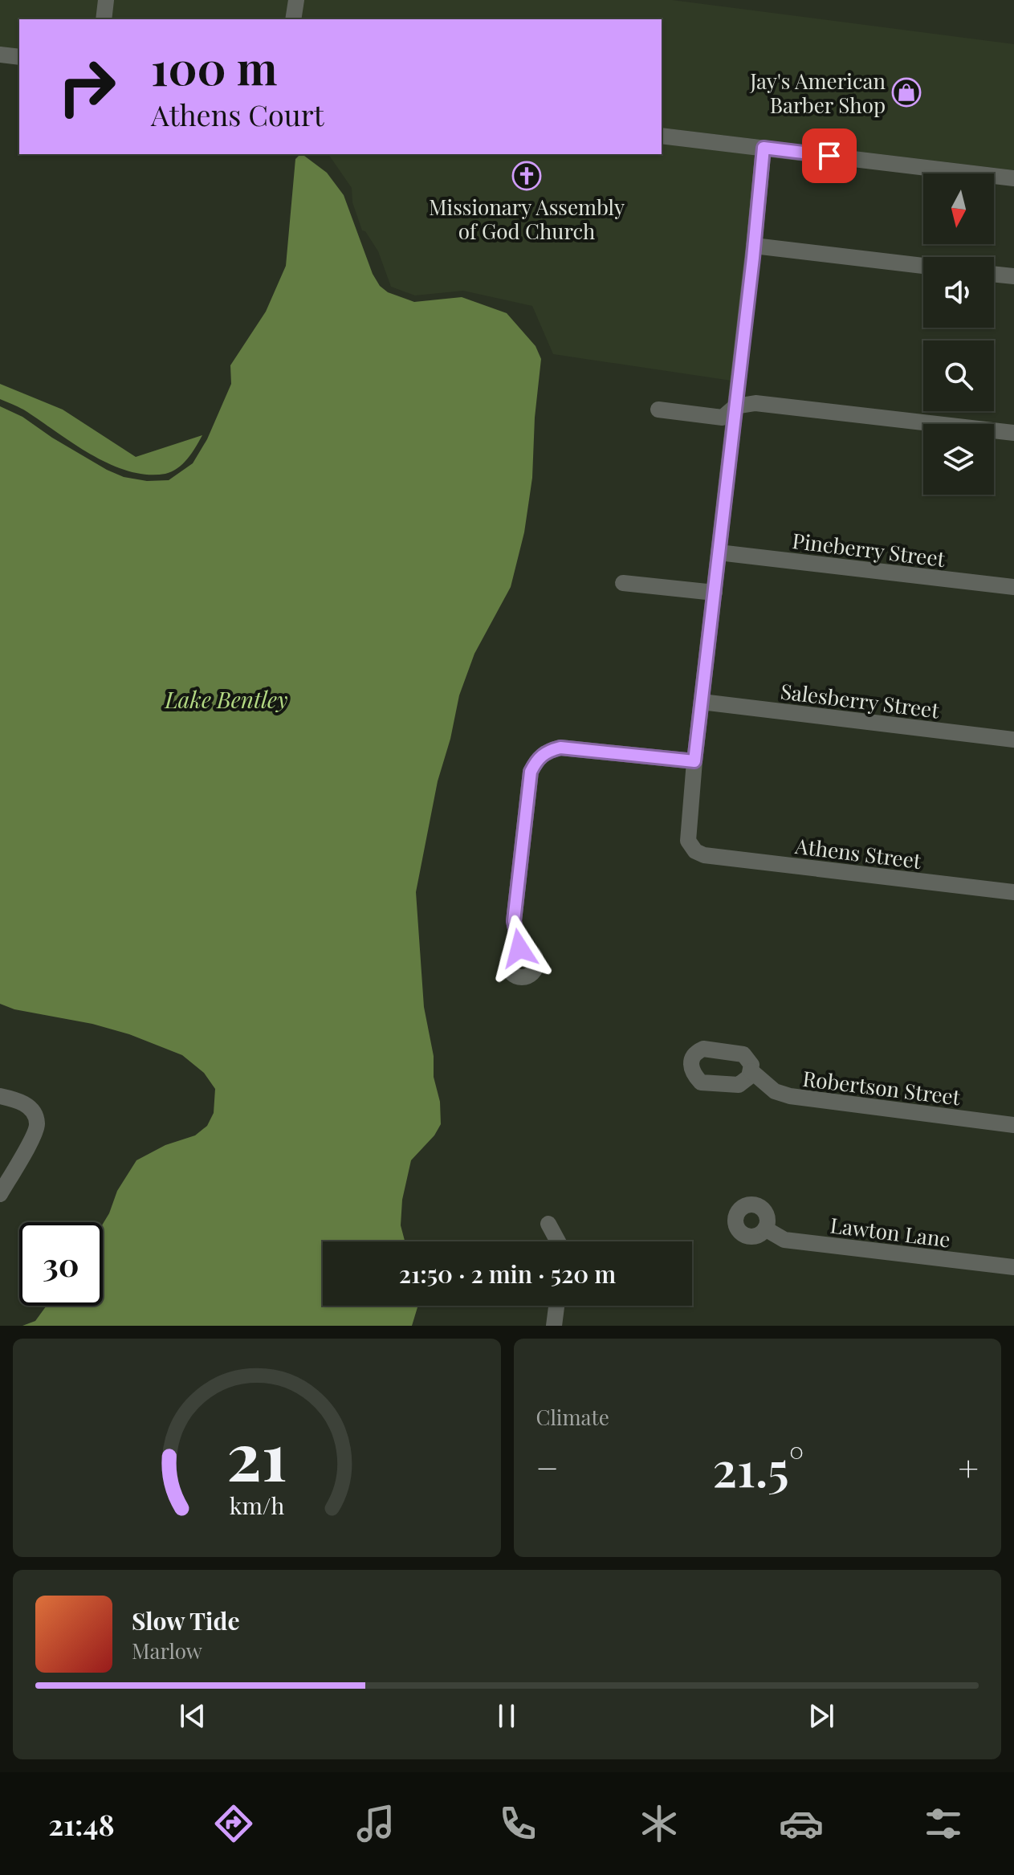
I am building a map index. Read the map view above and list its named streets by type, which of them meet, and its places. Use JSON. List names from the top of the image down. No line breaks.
{"streets":{"street":["Pineberry Street","Salesberry Street","Athens Street","Robertson Street","Lawton Lane"]},"water":["Lake Bentley"],"places":{"shop":["Jay's American Barber Shop"],"church":["Missionary Assembly of God Church"]},"north":"bottom","page":{"turn":["100 m","Athens Court"],"limit":"30","trip":"21:50 · 2 min · 520 m","tile":"Climate","heat":["−","21.5°","+"],"song":["Slow Tide","Marlow"],"tabs":"21:48","gauge":["21","km/h"]}}
